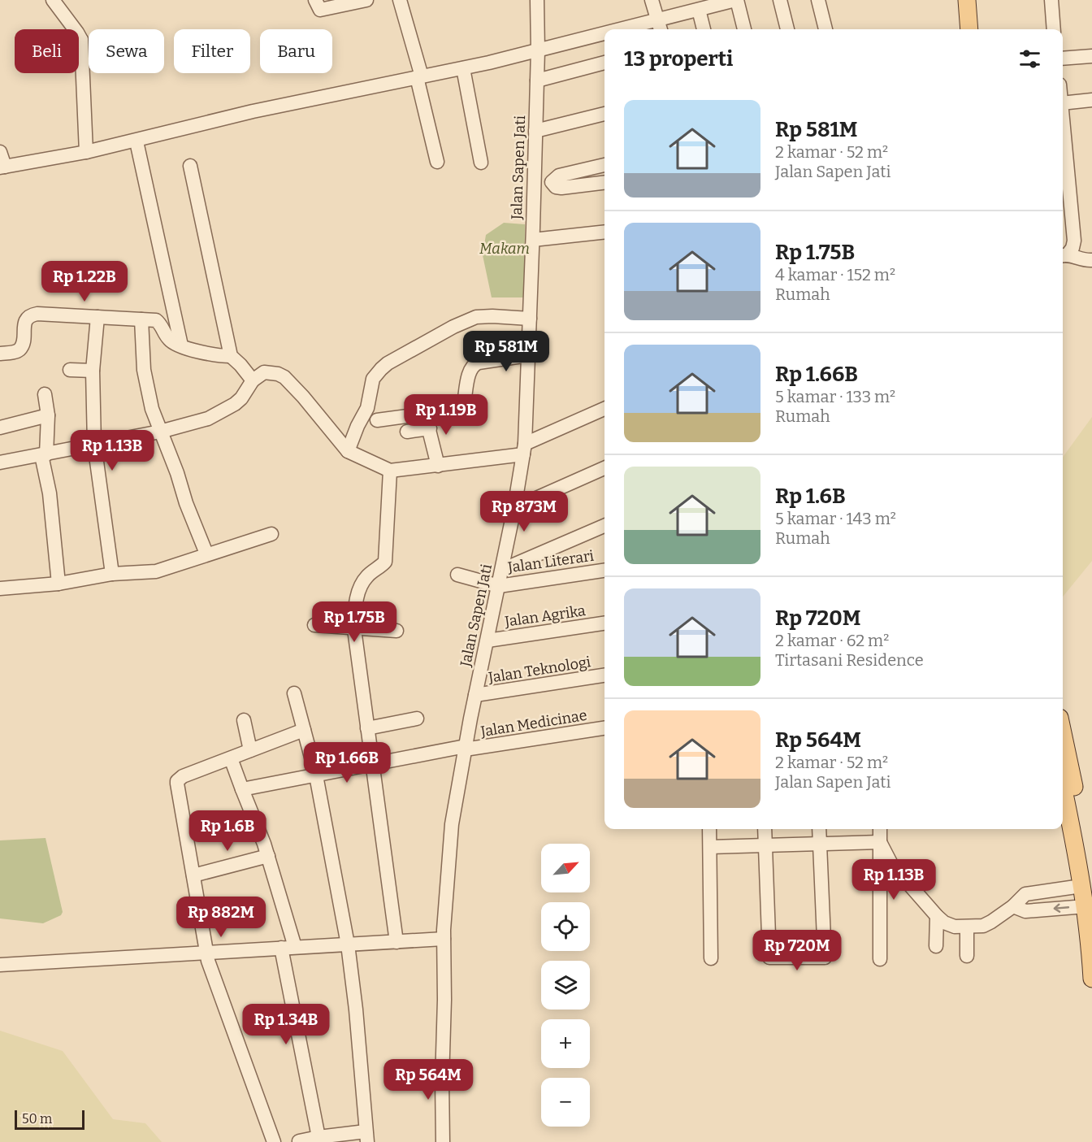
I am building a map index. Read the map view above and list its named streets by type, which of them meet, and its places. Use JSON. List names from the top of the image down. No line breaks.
{"streets":{"street":["Jalan Sapen Jati","Jalan Literari","Jalan Agrika","Jalan Teknologi","Jalan Medicinae"]},"crossings":[["Jalan Sapen Jati","Jalan Literari"],["Jalan Sapen Jati","Jalan Agrika"],["Jalan Sapen Jati","Jalan Teknologi"],["Jalan Sapen Jati","Jalan Medicinae"]],"parks":["Makam"],"scale_bar":"50 m","north":"top right","page":{"chip":["Beli","Sewa","Filter","Baru"],"heading":"13 properti","list":[{"name":"Rp 581M","note":"2 kamar · 52 m² · Jalan Sapen Jati"},{"name":"Rp 1.75B","note":"4 kamar · 152 m² · Rumah"},{"name":"Rp 1.66B","note":"5 kamar · 133 m² · Rumah"},{"name":"Rp 1.6B","note":"5 kamar · 143 m² · Rumah"},{"name":"Rp 720M","note":"2 kamar · 62 m² · Tirtasani Residence"},{"name":"Rp 564M","note":"2 kamar · 52 m² · Jalan Sapen Jati"}],"price":["Rp 1.22B","Rp 581M","Rp 1.19B","Rp 1.13B","Rp 873M","Rp 1.75B","Rp 1.66B","Rp 1.6B","Rp 1.13B","Rp 882M","Rp 720M","Rp 1.34B","Rp 564M"],"map_buttons":["+","−"],"scale":"50 m"}}
